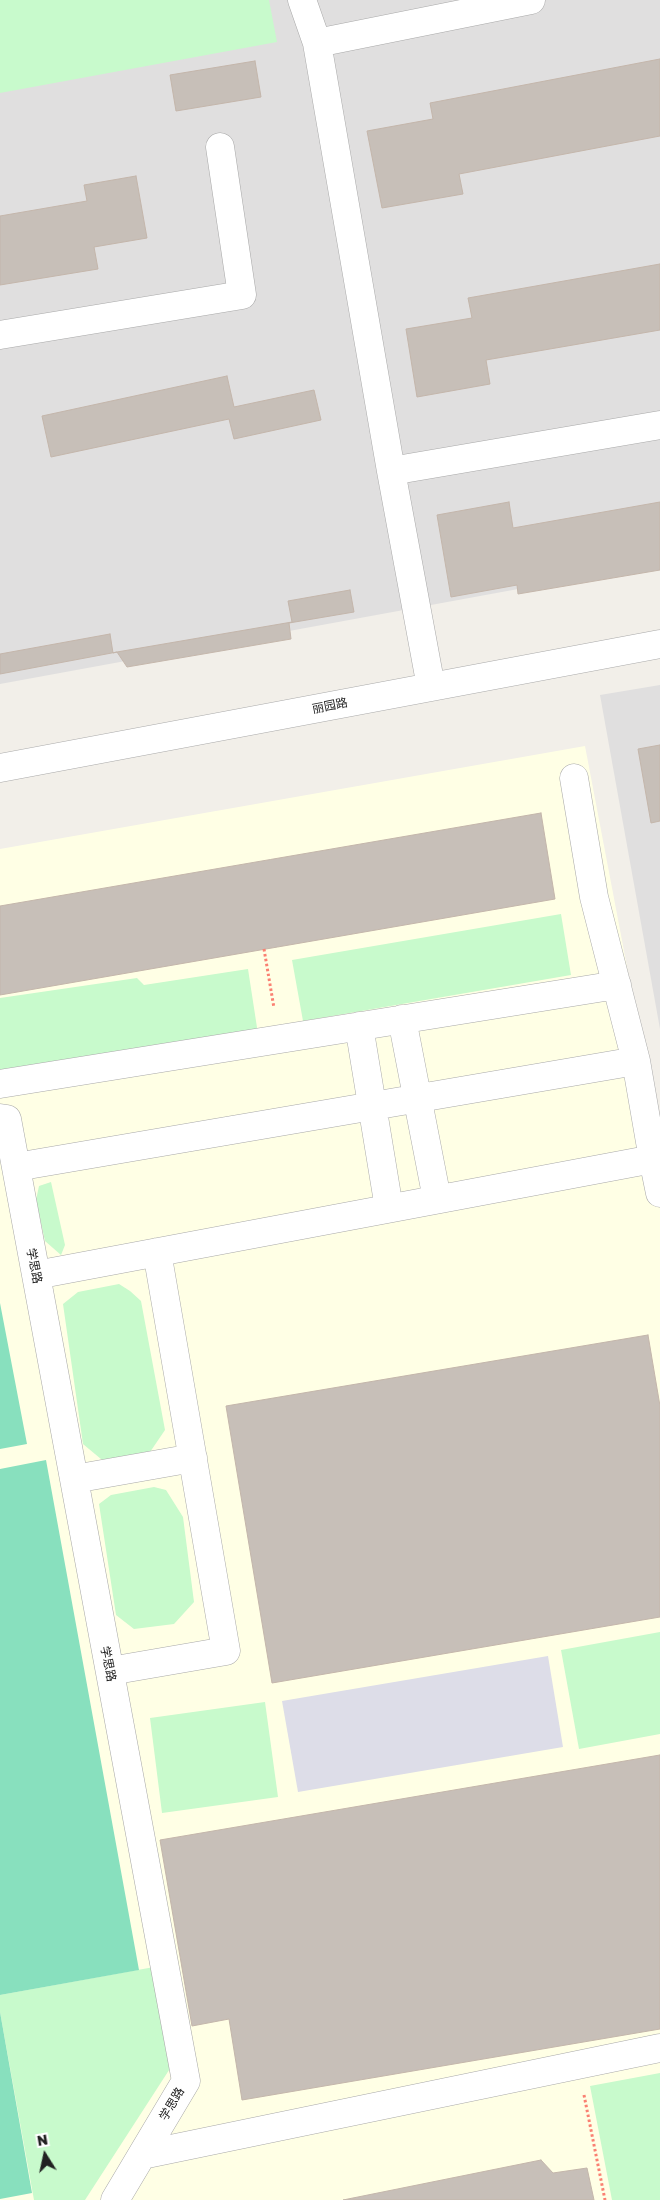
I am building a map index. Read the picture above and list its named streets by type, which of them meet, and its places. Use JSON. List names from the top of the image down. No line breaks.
{"streets":{"street":["丽园路","学思路"]},"north":"top"}
